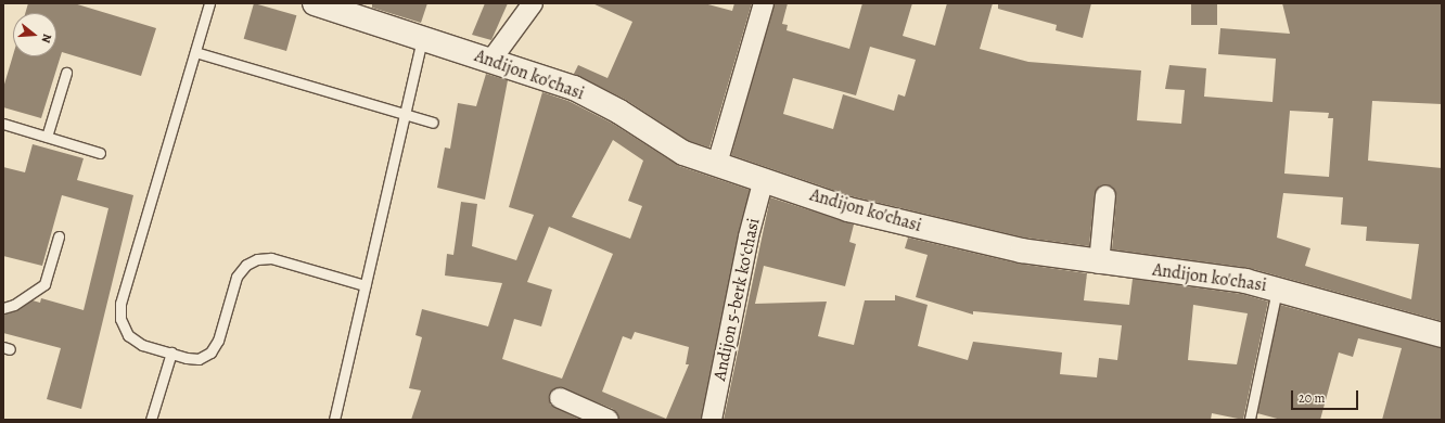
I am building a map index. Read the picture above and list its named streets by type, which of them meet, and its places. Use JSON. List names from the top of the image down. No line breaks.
{"streets":{"street":["Andijon ko'chasi","Аndijon 5-berk koʻchasi"]},"crossings":[["Andijon ko'chasi","Аndijon 5-berk koʻchasi"]],"scale_bar":"20 m","north":"right"}
